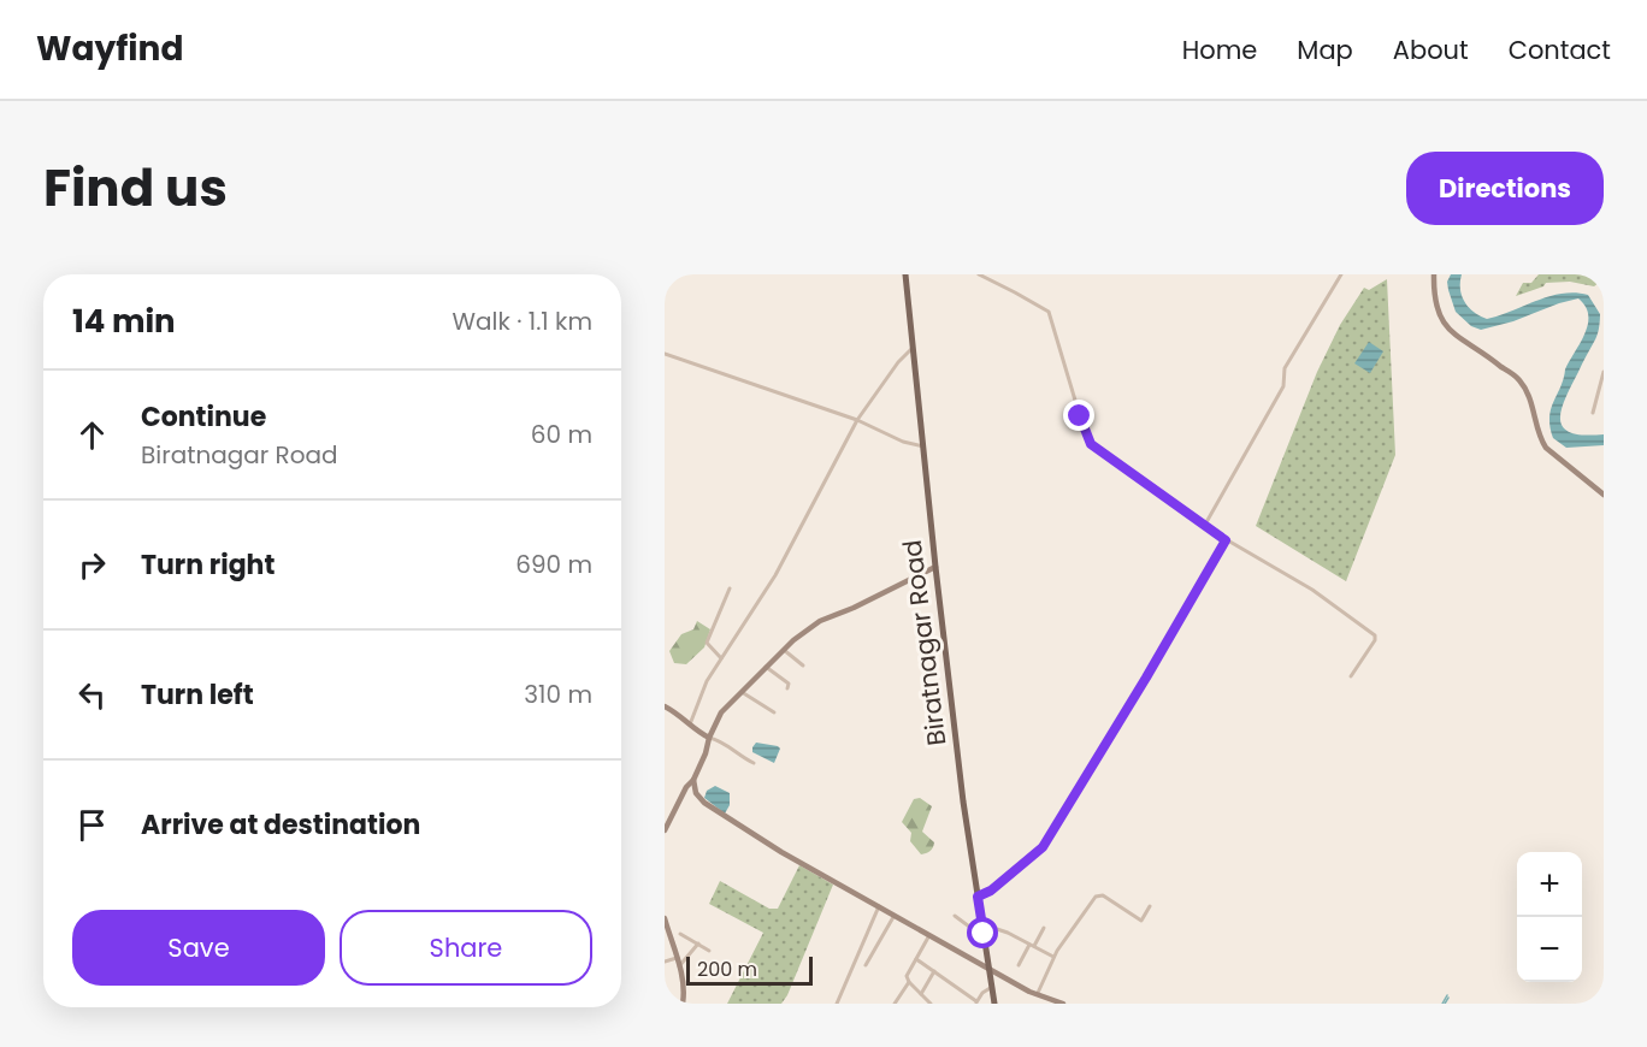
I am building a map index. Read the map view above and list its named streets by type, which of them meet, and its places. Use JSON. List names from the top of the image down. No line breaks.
{"streets":{"main road":["Biratnagar Road"]},"scale_bar":"200 m","page":{"header":"Wayfind","nav":["Home","Map","About","Contact"],"title":"Find us","buttons":["Directions",["Save","Share"]],"heading":["14 min","Walk · 1.1 km"],"list":[["Continue","Biratnagar Road","60 m"],["Turn right","690 m"],["Turn left","310 m"],"Arrive at destination"],"map_buttons":["+","−"],"scale":"200 m"}}
